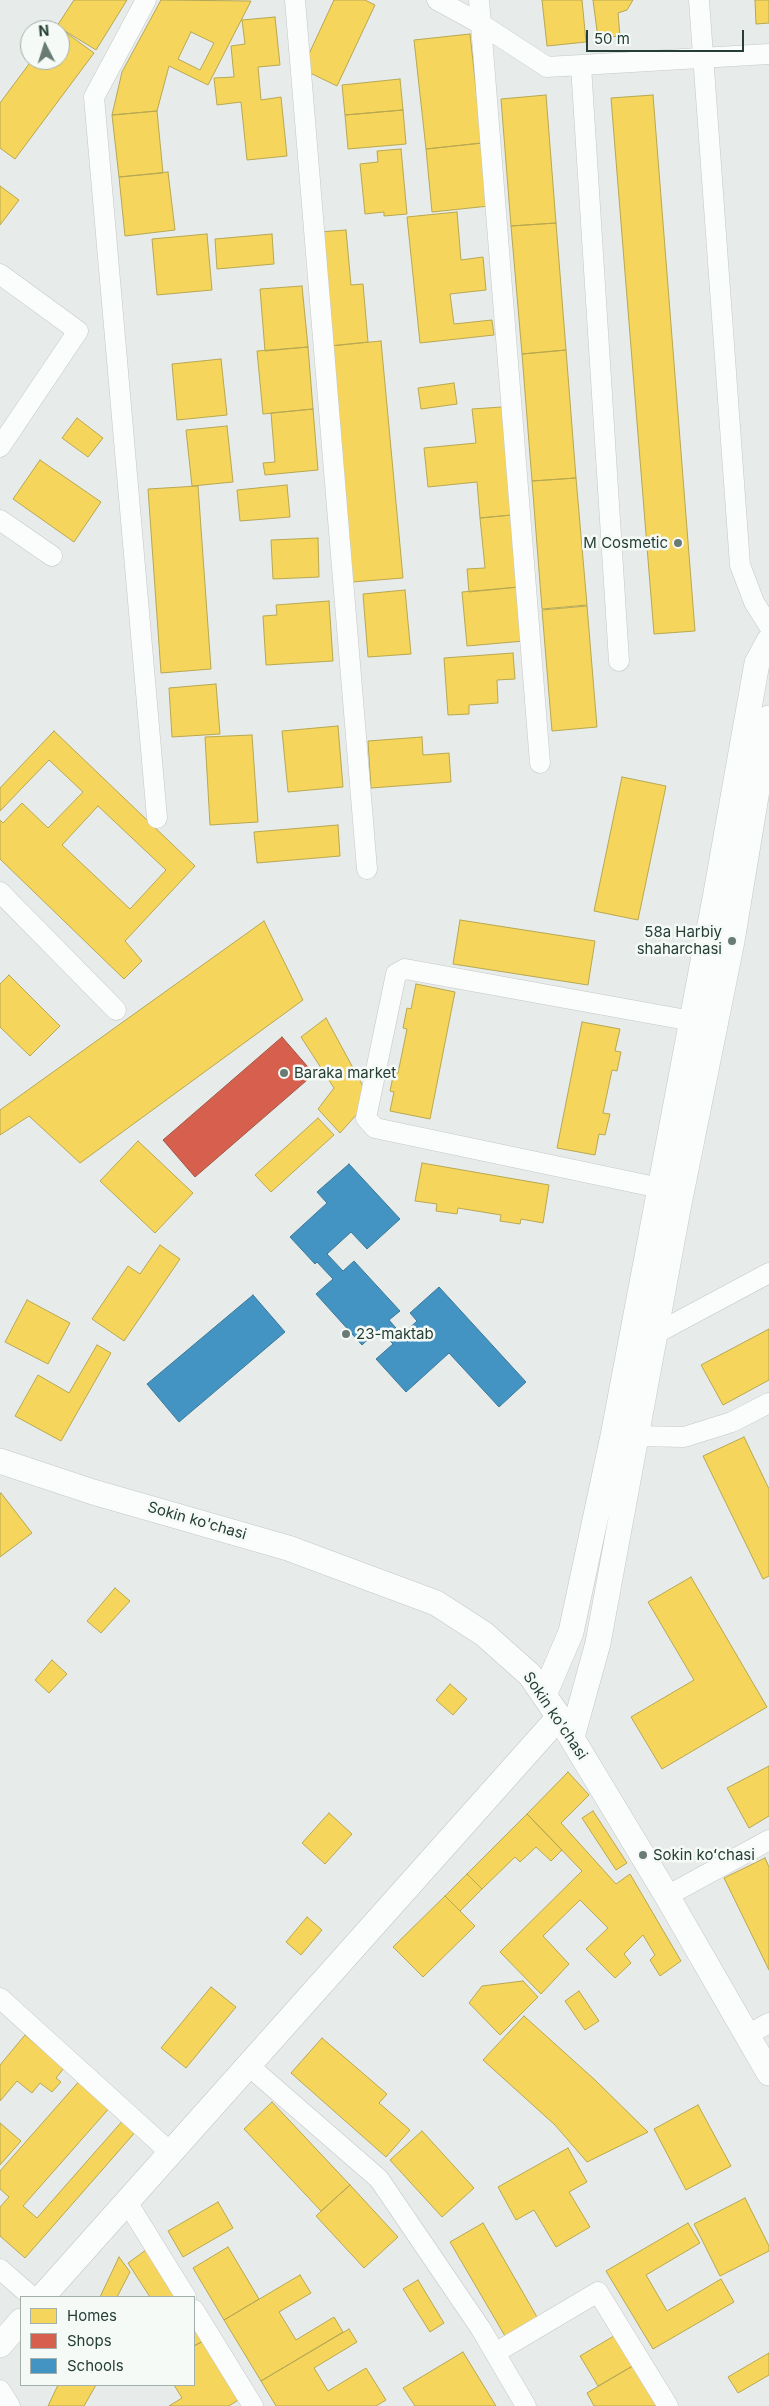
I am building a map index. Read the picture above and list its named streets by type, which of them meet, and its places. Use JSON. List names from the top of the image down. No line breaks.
{"streets":{"street":["Sokin ko'chasi"]},"places":["M Cosmetic","58a Harbiy shaharchasi","Baraka market","23-maktab","Sokin koʻchasi"],"legend":["Homes","Shops","Schools"],"scale_bar":"50 m","north":"top"}
